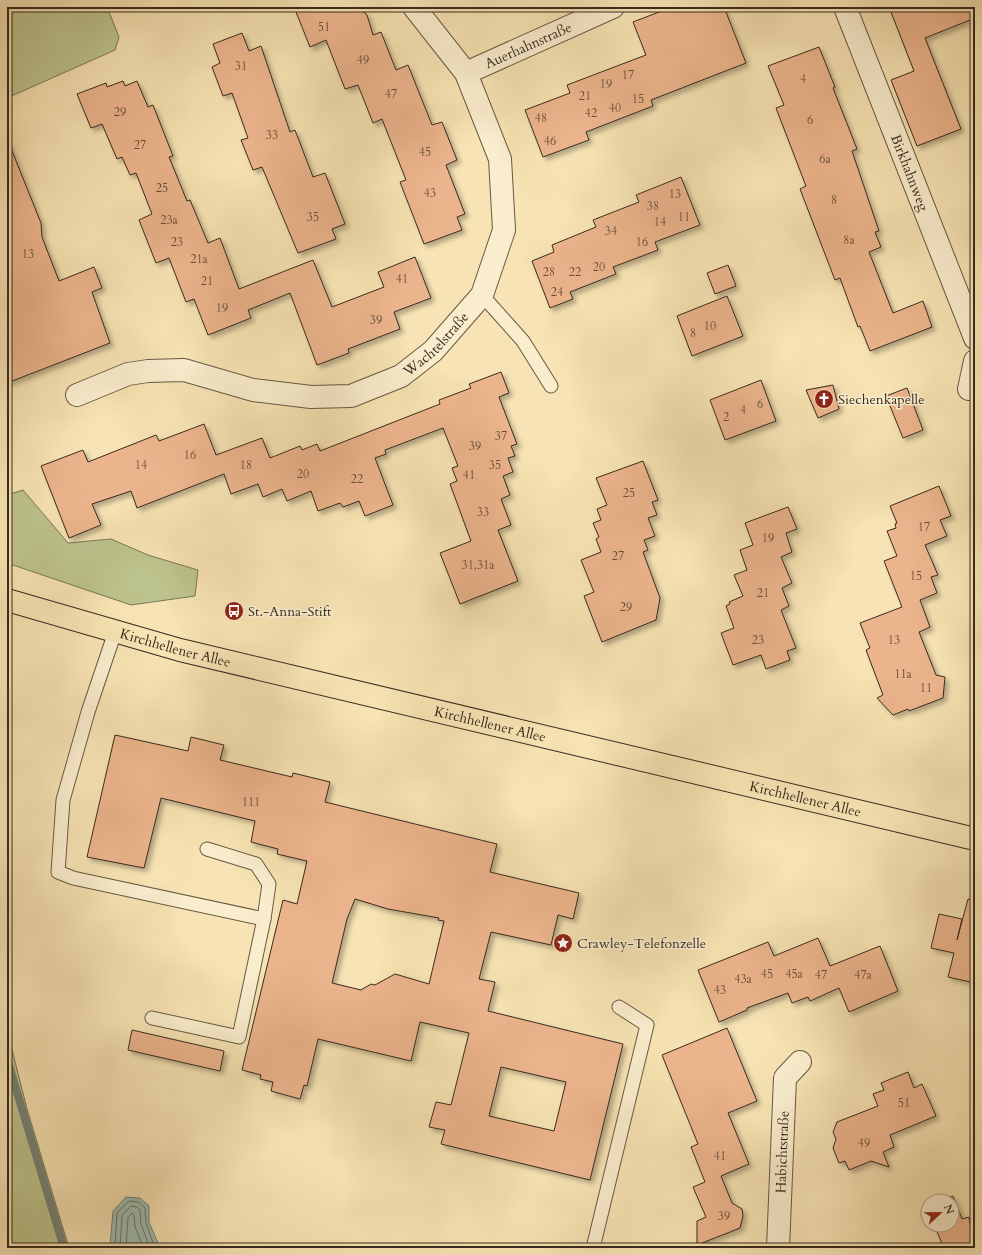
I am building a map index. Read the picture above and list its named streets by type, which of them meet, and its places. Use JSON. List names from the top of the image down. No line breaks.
{"streets":{"main road":["Kirchhellener Allee"],"street":["Auerhahnstraße","Birkhahnweg","Wachtelstraße","Habichtstraße"]},"crossings":[["Auerhahnstraße","Wachtelstraße"]],"places":{"church":["Siechenkapelle"],"bus stop":["St.-Anna-Stift"],"place":["Crawley-Telefonzelle"]},"house_numbers":["51","49","31","17","4","19","47","21","15","40","29","42","48","6","33","46","27","45","6a","25","43","13","8","38","35","11","23a","14","34","8a","23","16","13","21a","20","28","22","41","21","24","19","39","10","8","6","4","2","37","39","16","14","18","35","20","41","22","25","33","17","19","27","31,31a","15","21","29","23","13","11a","11","111","45","45a","47","47a","43a","43","51","49","41","39"],"north":"right"}
